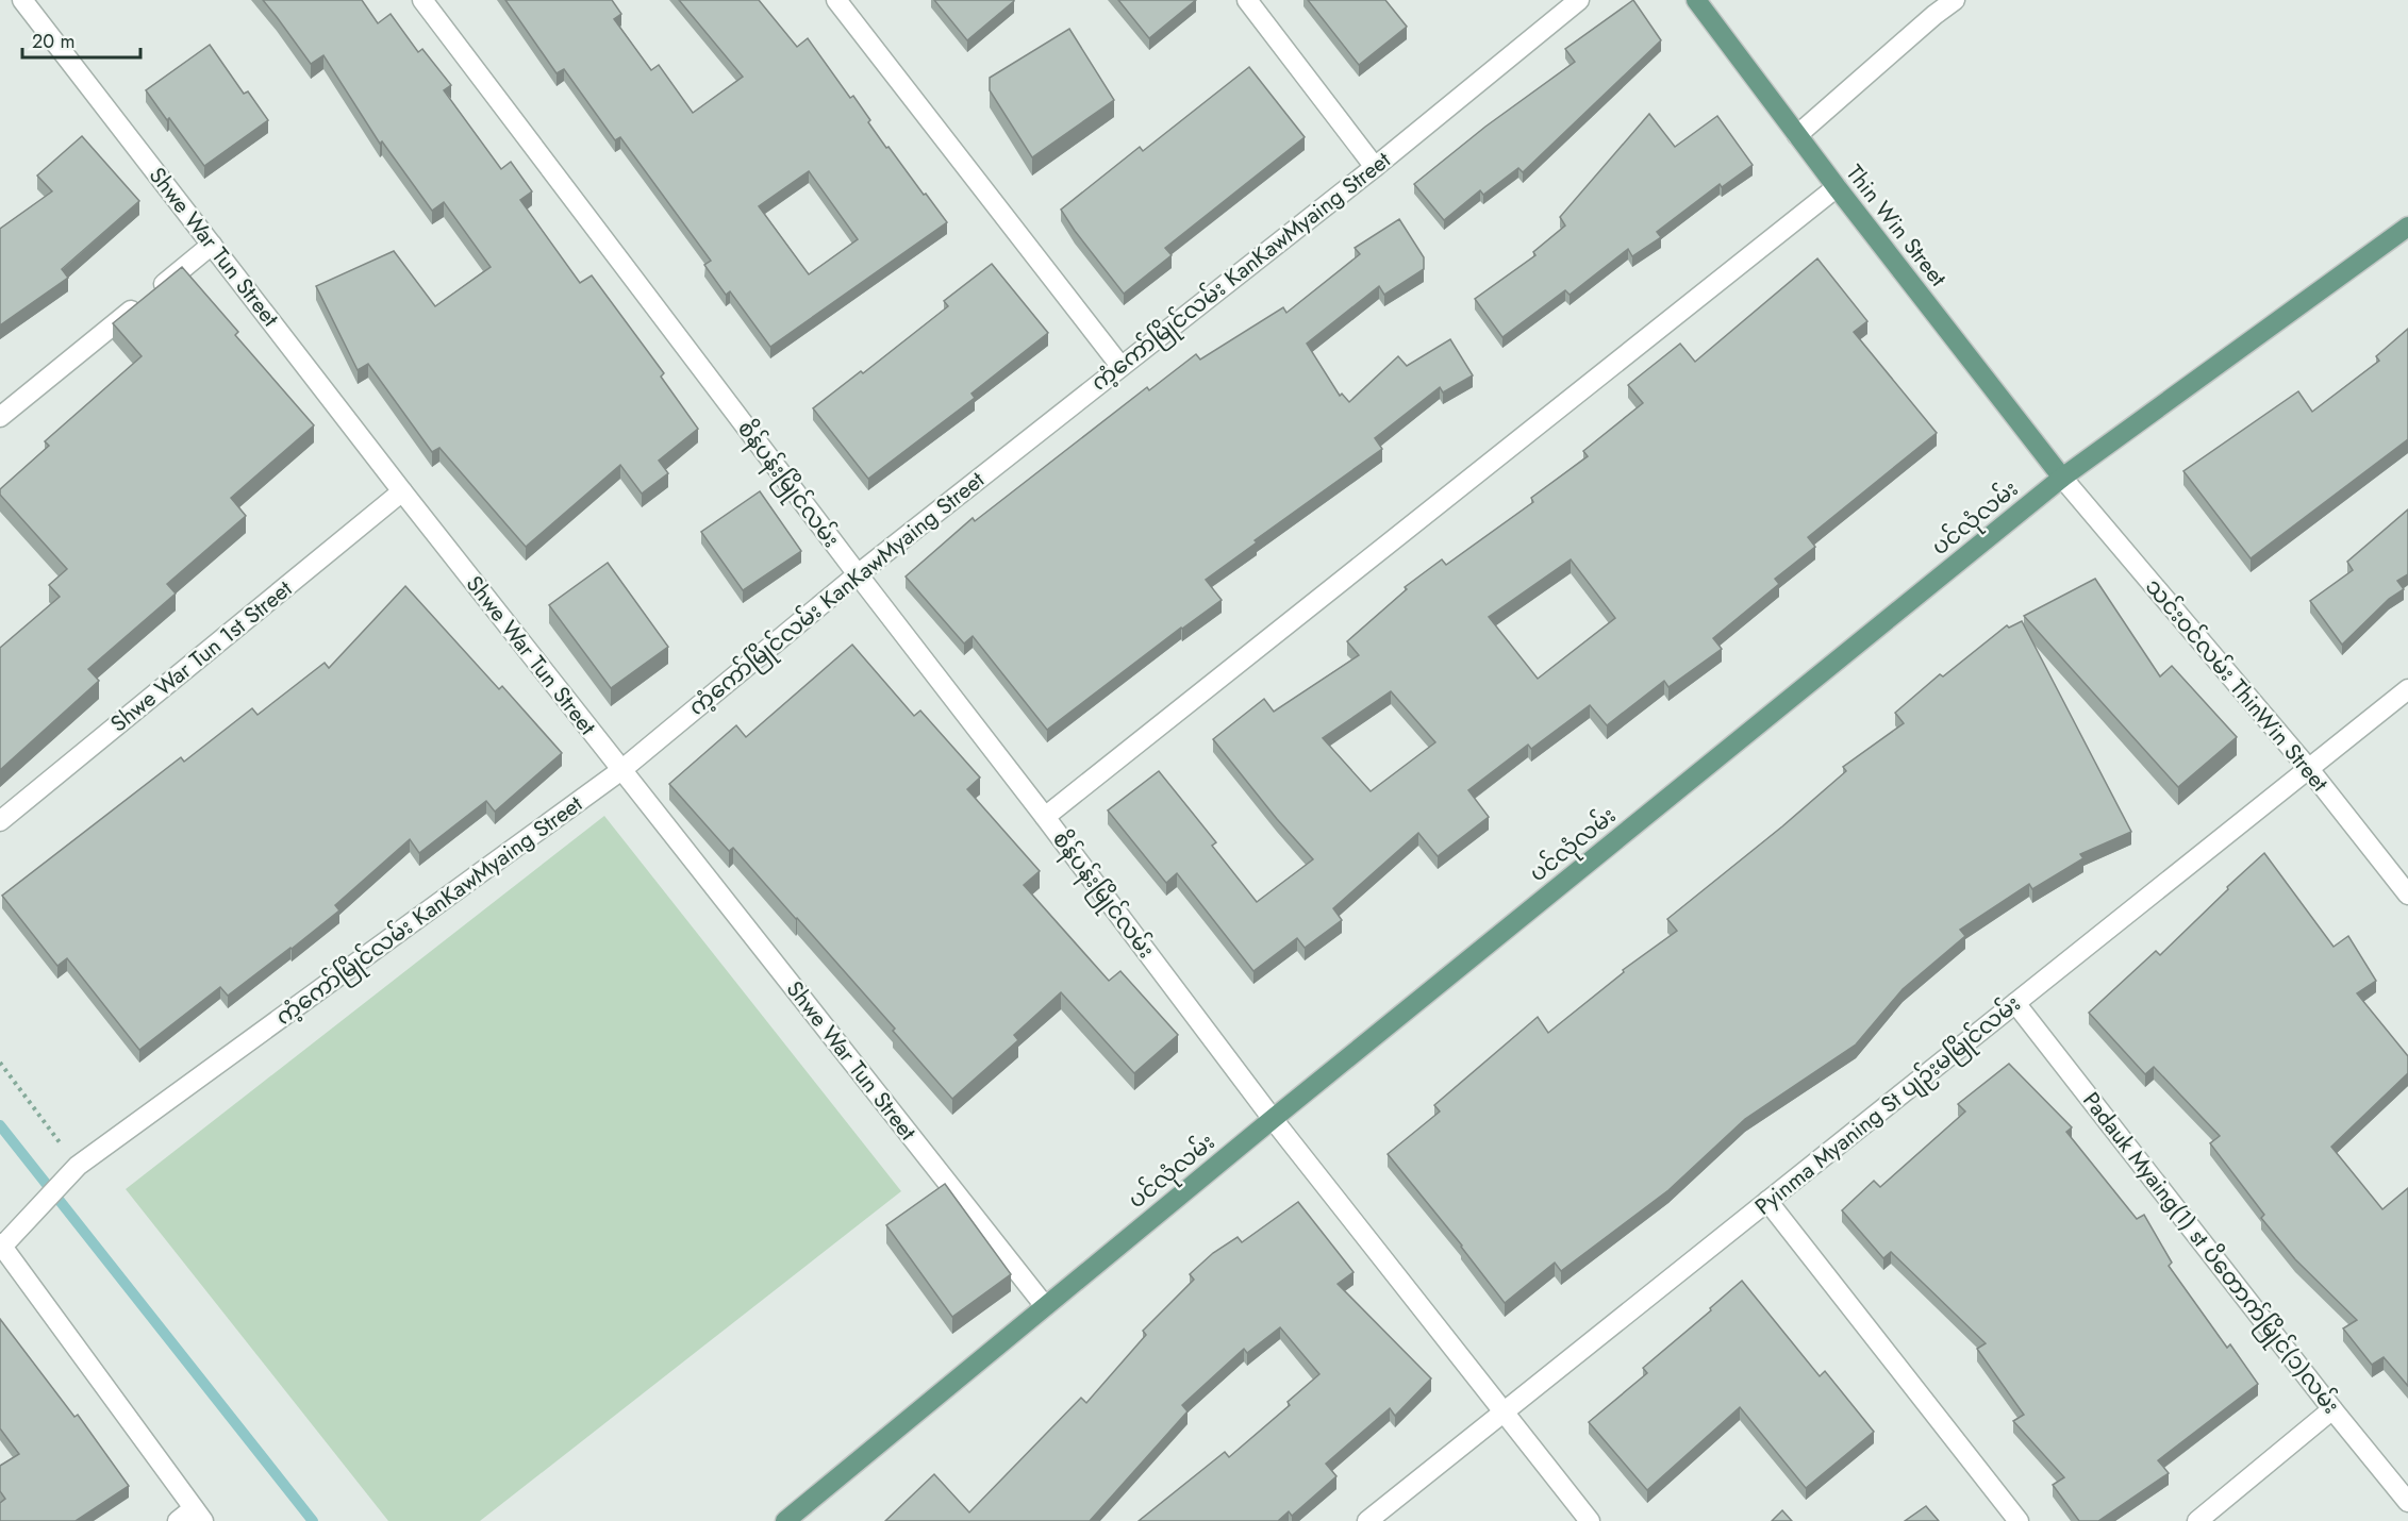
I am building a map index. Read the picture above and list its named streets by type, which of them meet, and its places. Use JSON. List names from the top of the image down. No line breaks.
{"streets":{"main road":["Thin Win Street","ပင်လုံလမ်း"],"street":["Shwe War Tun Street","ကံ့ကော်မြိုင်လမ်း KanKawMyaing Street","စိန်ပန်းမြိုင်လမ်း","Shwe War Tun 1st Street","သင်းဝင်လမ်း ThinWin Street","Pyinma Myaning St ပျဉ်းမမြိုင်လမ်း","Padauk Myaing(1) st ပိတောက်မြိုင်(၁)လမ်း"]},"crossings":[["Thin Win Street","ပင်လုံလမ်း"],["Thin Win Street","သင်းဝင်လမ်း ThinWin Street"],["Shwe War Tun Street","ကံ့ကော်မြိုင်လမ်း KanKawMyaing Street"],["Shwe War Tun Street","ပင်လုံလမ်း"],["Shwe War Tun Street","Shwe War Tun 1st Street"],["ကံ့ကော်မြိုင်လမ်း KanKawMyaing Street","စိန်ပန်းမြိုင်လမ်း"],["စိန်ပန်းမြိုင်လမ်း","ပင်လုံလမ်း"],["စိန်ပန်းမြိုင်လမ်း","Pyinma Myaning St ပျဉ်းမမြိုင်လမ်း"],["ပင်လုံလမ်း","သင်းဝင်လမ်း ThinWin Street"],["သင်းဝင်လမ်း ThinWin Street","Pyinma Myaning St ပျဉ်းမမြိုင်လမ်း"],["Pyinma Myaning St ပျဉ်းမမြိုင်လမ်း","Padauk Myaing(1) st ပိတောက်မြိုင်(၁)လမ်း"]],"scale_bar":"20 m"}
